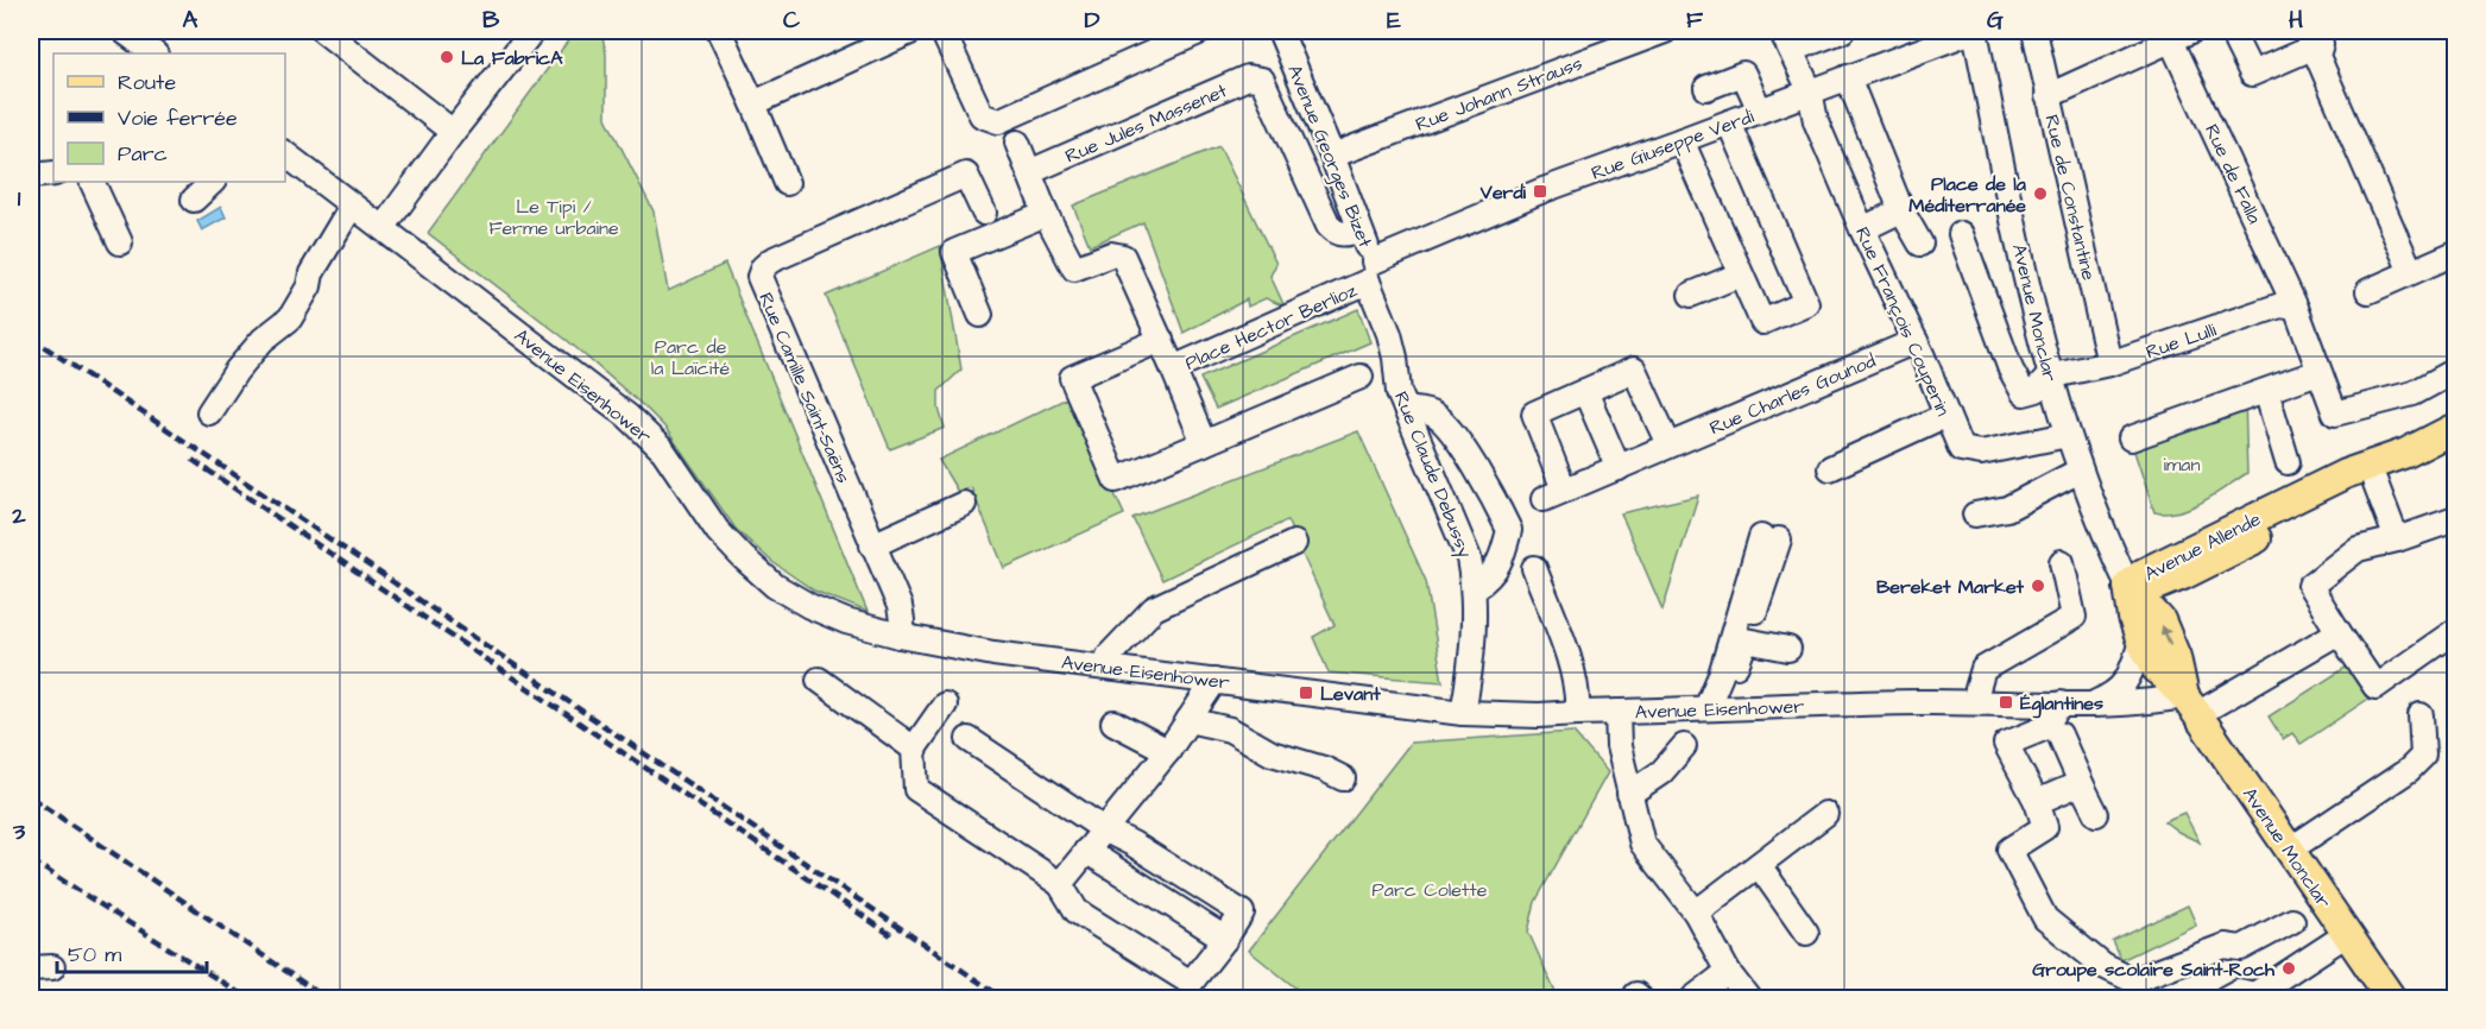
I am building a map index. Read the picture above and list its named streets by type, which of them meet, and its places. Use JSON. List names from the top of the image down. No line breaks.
{"streets":{"main road":["Avenue Monclar","Avenue Allende"],"street":["Rue Johann Strauss","Rue Jules Massenet","Rue Giuseppe Verdi","Avenue Georges Bizet","Rue de Falla","Rue de Constantine","Rue François Couperin","Place Hector Berlioz","Rue Lulli","Avenue Eisenhower","Rue Camille Saint-Saëns","Rue Charles Gounod","Rue Claude Debussy"]},"crossings":[["Rue Johann Strauss","Avenue Georges Bizet"],["Rue Jules Massenet","Avenue Georges Bizet"],["Rue Jules Massenet","Place Hector Berlioz"],["Rue Giuseppe Verdi","Avenue Georges Bizet"],["Rue Giuseppe Verdi","Avenue Monclar"],["Rue Giuseppe Verdi","Rue François Couperin"],["Rue Giuseppe Verdi","Place Hector Berlioz"],["Rue Giuseppe Verdi","Rue Claude Debussy"],["Avenue Georges Bizet","Place Hector Berlioz"],["Avenue Georges Bizet","Rue Claude Debussy"],["Rue de Falla","Rue Lulli"],["Rue de Constantine","Rue Lulli"],["Avenue Monclar","Rue François Couperin"],["Avenue Monclar","Rue Lulli"],["Avenue Monclar","Avenue Eisenhower"],["Avenue Monclar","Avenue Allende"],["Rue François Couperin","Rue Charles Gounod"],["Place Hector Berlioz","Rue Claude Debussy"],["Avenue Eisenhower","Rue Camille Saint-Saëns"],["Avenue Eisenhower","Rue Claude Debussy"]],"parks":["Le Tipi / Ferme urbaine","Parc de la Laïcité","iman","Parc Colette"],"places":{"other":["La FabricA","Place de la Méditerranée","Bereket Market","Groupe scolaire Saint-Roch"],"transit":["Verdi","Levant","Églantines"]},"legend":["Route","Voie ferrée","Parc"],"scale_bar":"50 m","grid":{"columns":["A","B","C","D","E","F","G","H"],"rows":["1","2","3"]}}
